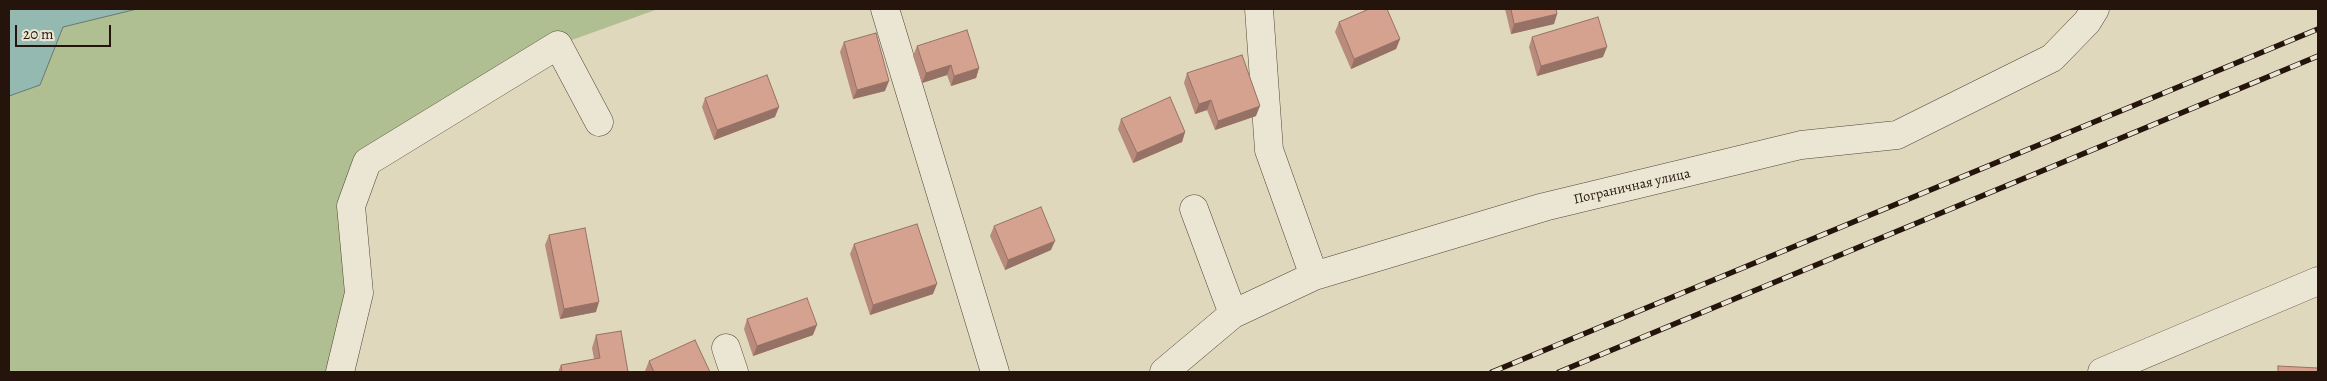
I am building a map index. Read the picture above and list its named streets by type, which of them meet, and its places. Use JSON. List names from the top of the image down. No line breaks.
{"streets":{"street":["Пограничная улица"]},"scale_bar":"20 m"}
